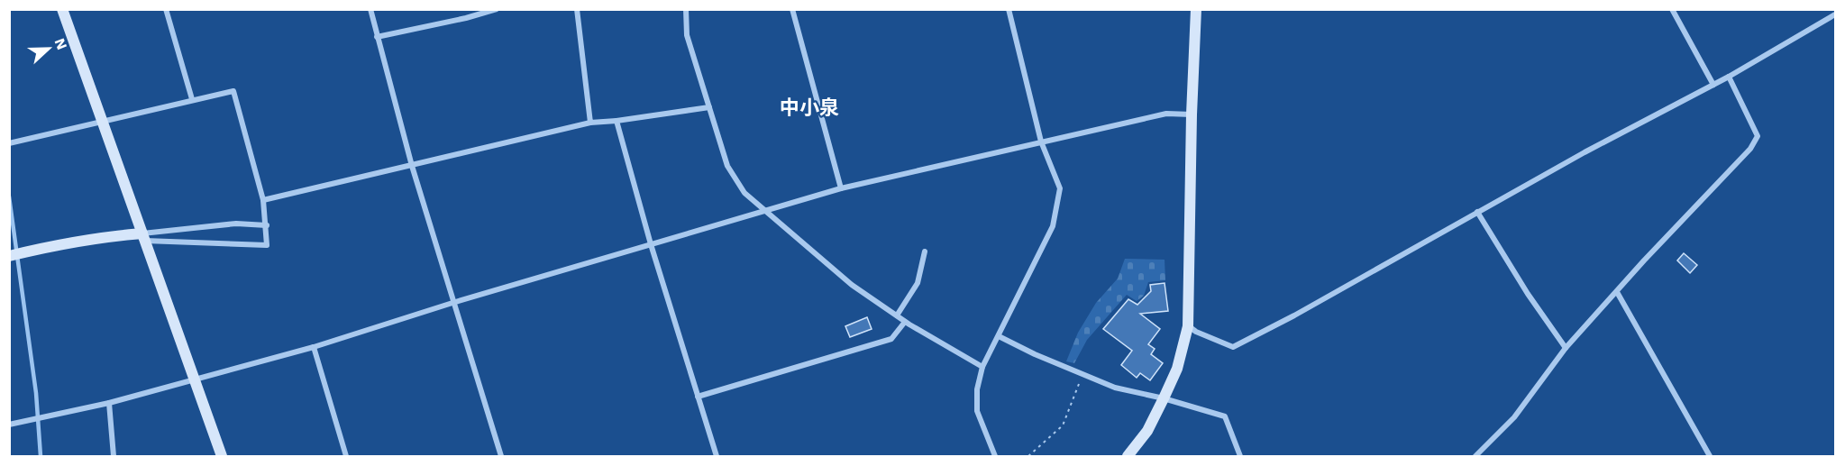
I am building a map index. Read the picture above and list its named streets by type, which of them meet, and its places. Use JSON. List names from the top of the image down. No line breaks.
{"districts":["中小泉"],"north":"right"}
